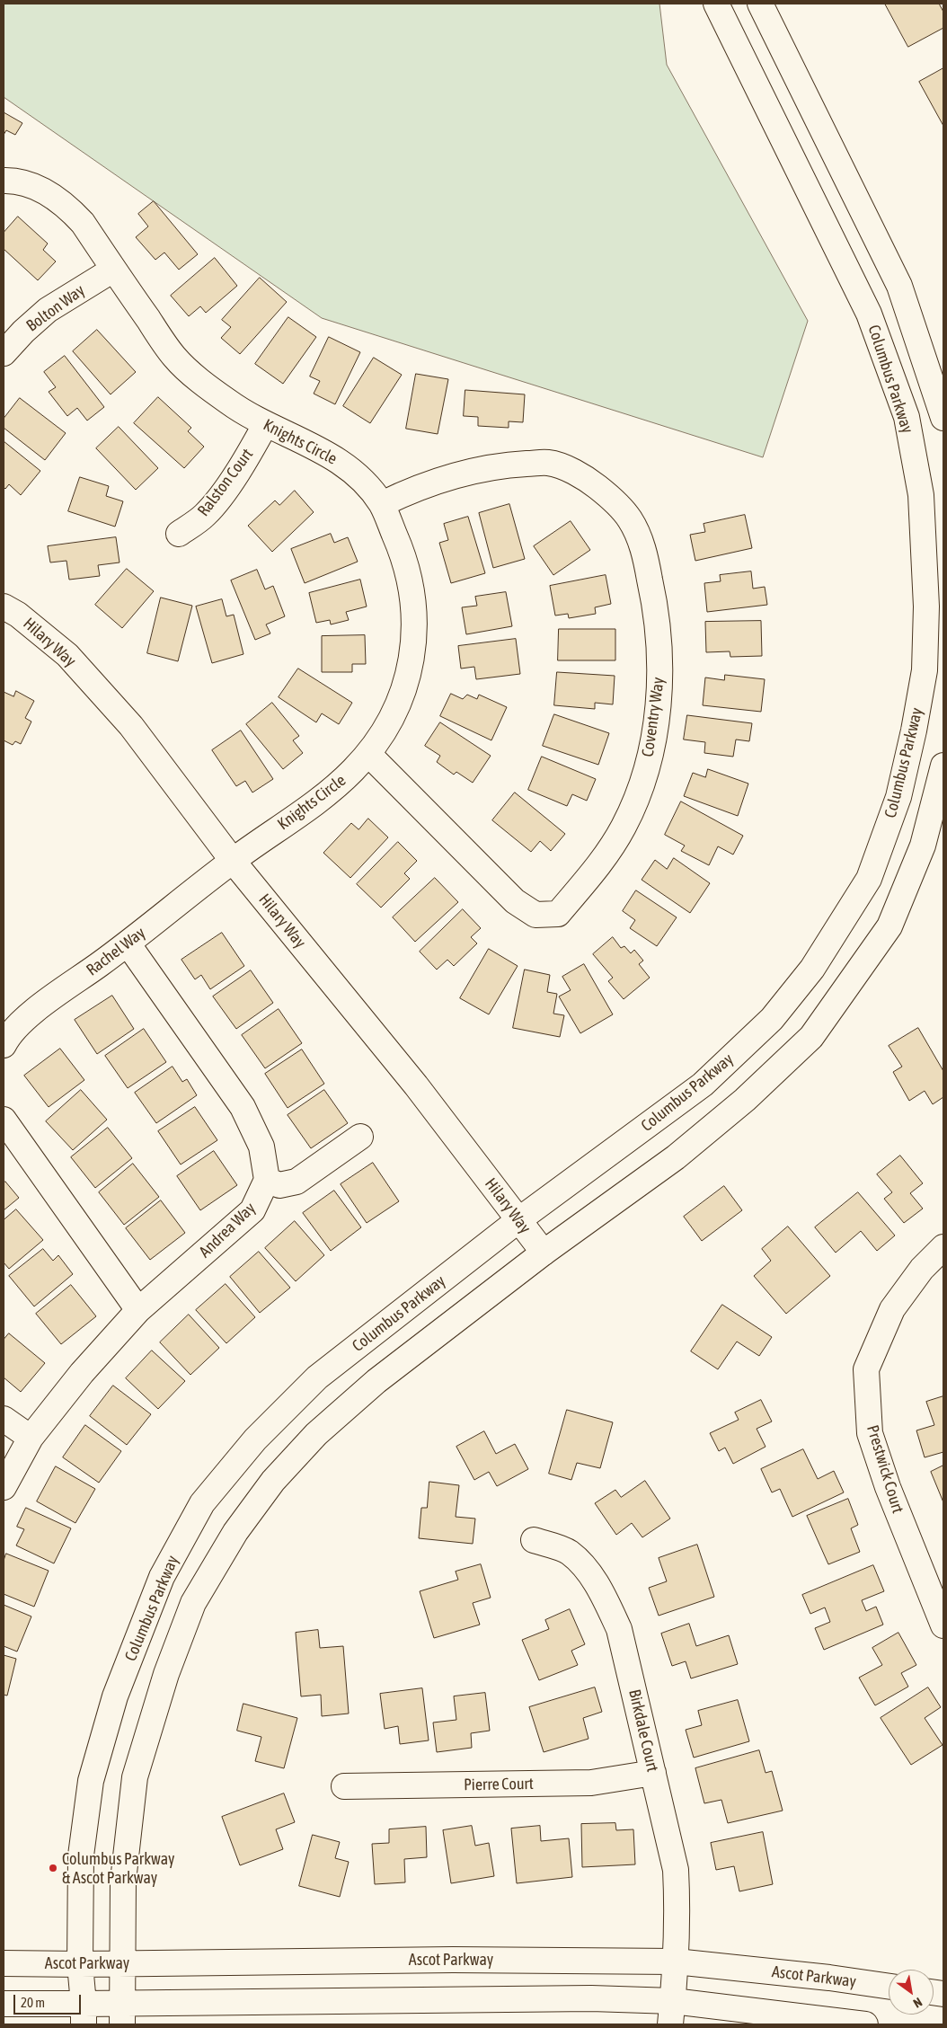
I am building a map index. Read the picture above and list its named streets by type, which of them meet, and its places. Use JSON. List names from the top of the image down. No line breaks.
{"streets":{"main road":["Bolton Way","Columbus Parkway","Knights Circle","Ralston Court","Hilary Way","Coventry Way","Rachel Way","Andrea Way","Prestwick Court","Birkdale Court","Pierre Court","Ascot Parkway"]},"crossings":[["Bolton Way","Knights Circle"],["Columbus Parkway","Hilary Way"],["Columbus Parkway","Ascot Parkway"],["Knights Circle","Ralston Court"],["Knights Circle","Hilary Way"],["Knights Circle","Coventry Way"],["Knights Circle","Rachel Way"],["Hilary Way","Rachel Way"],["Birkdale Court","Pierre Court"],["Birkdale Court","Ascot Parkway"]],"places":["Columbus Parkway & Ascot Parkway"],"scale_bar":"20 m","north":"bottom right"}
